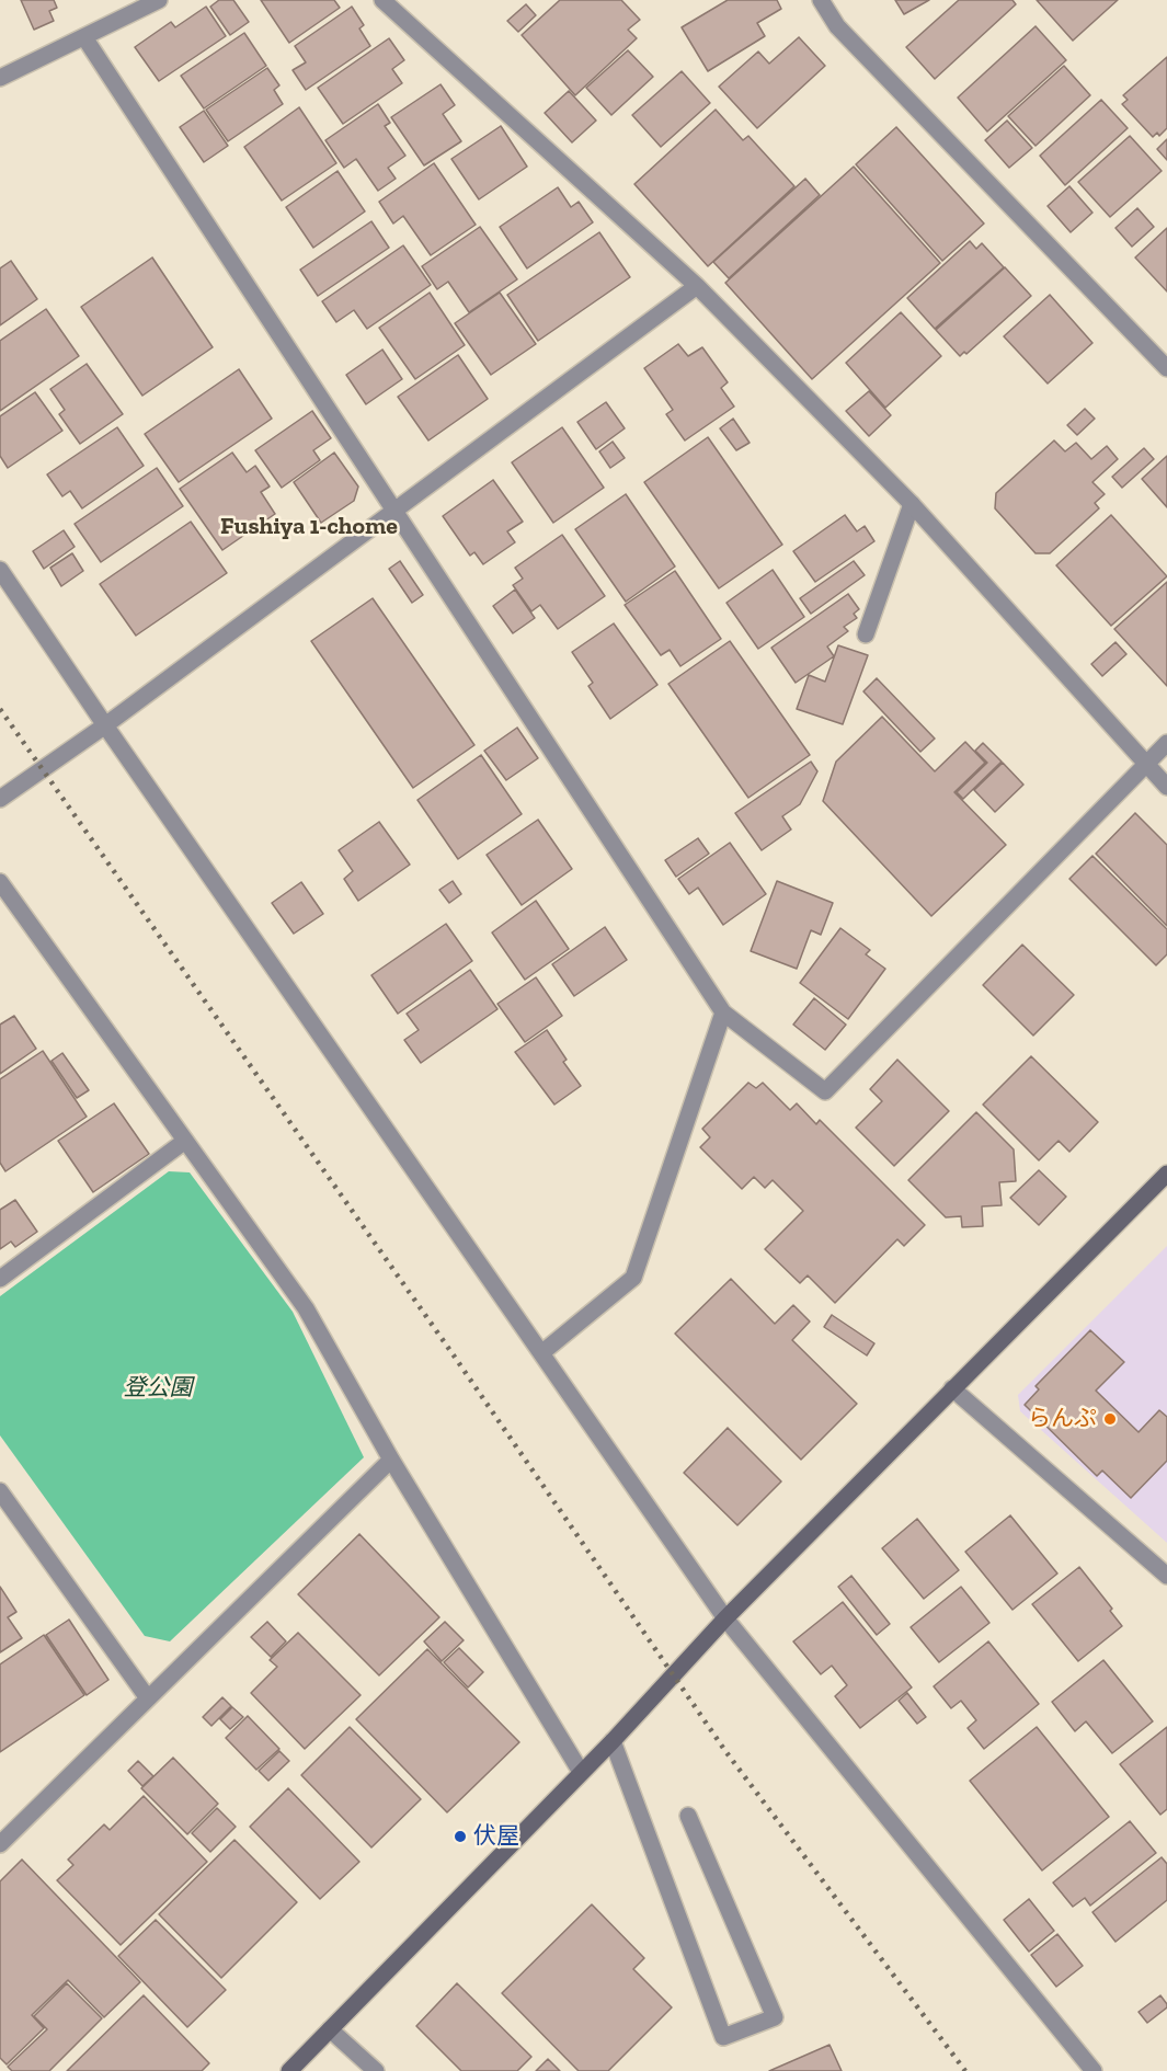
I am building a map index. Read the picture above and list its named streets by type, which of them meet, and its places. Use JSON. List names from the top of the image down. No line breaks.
{"districts":["Fushiya 1-chome"],"parks":["登公園"],"places":["らんぷ","伏屋"]}
